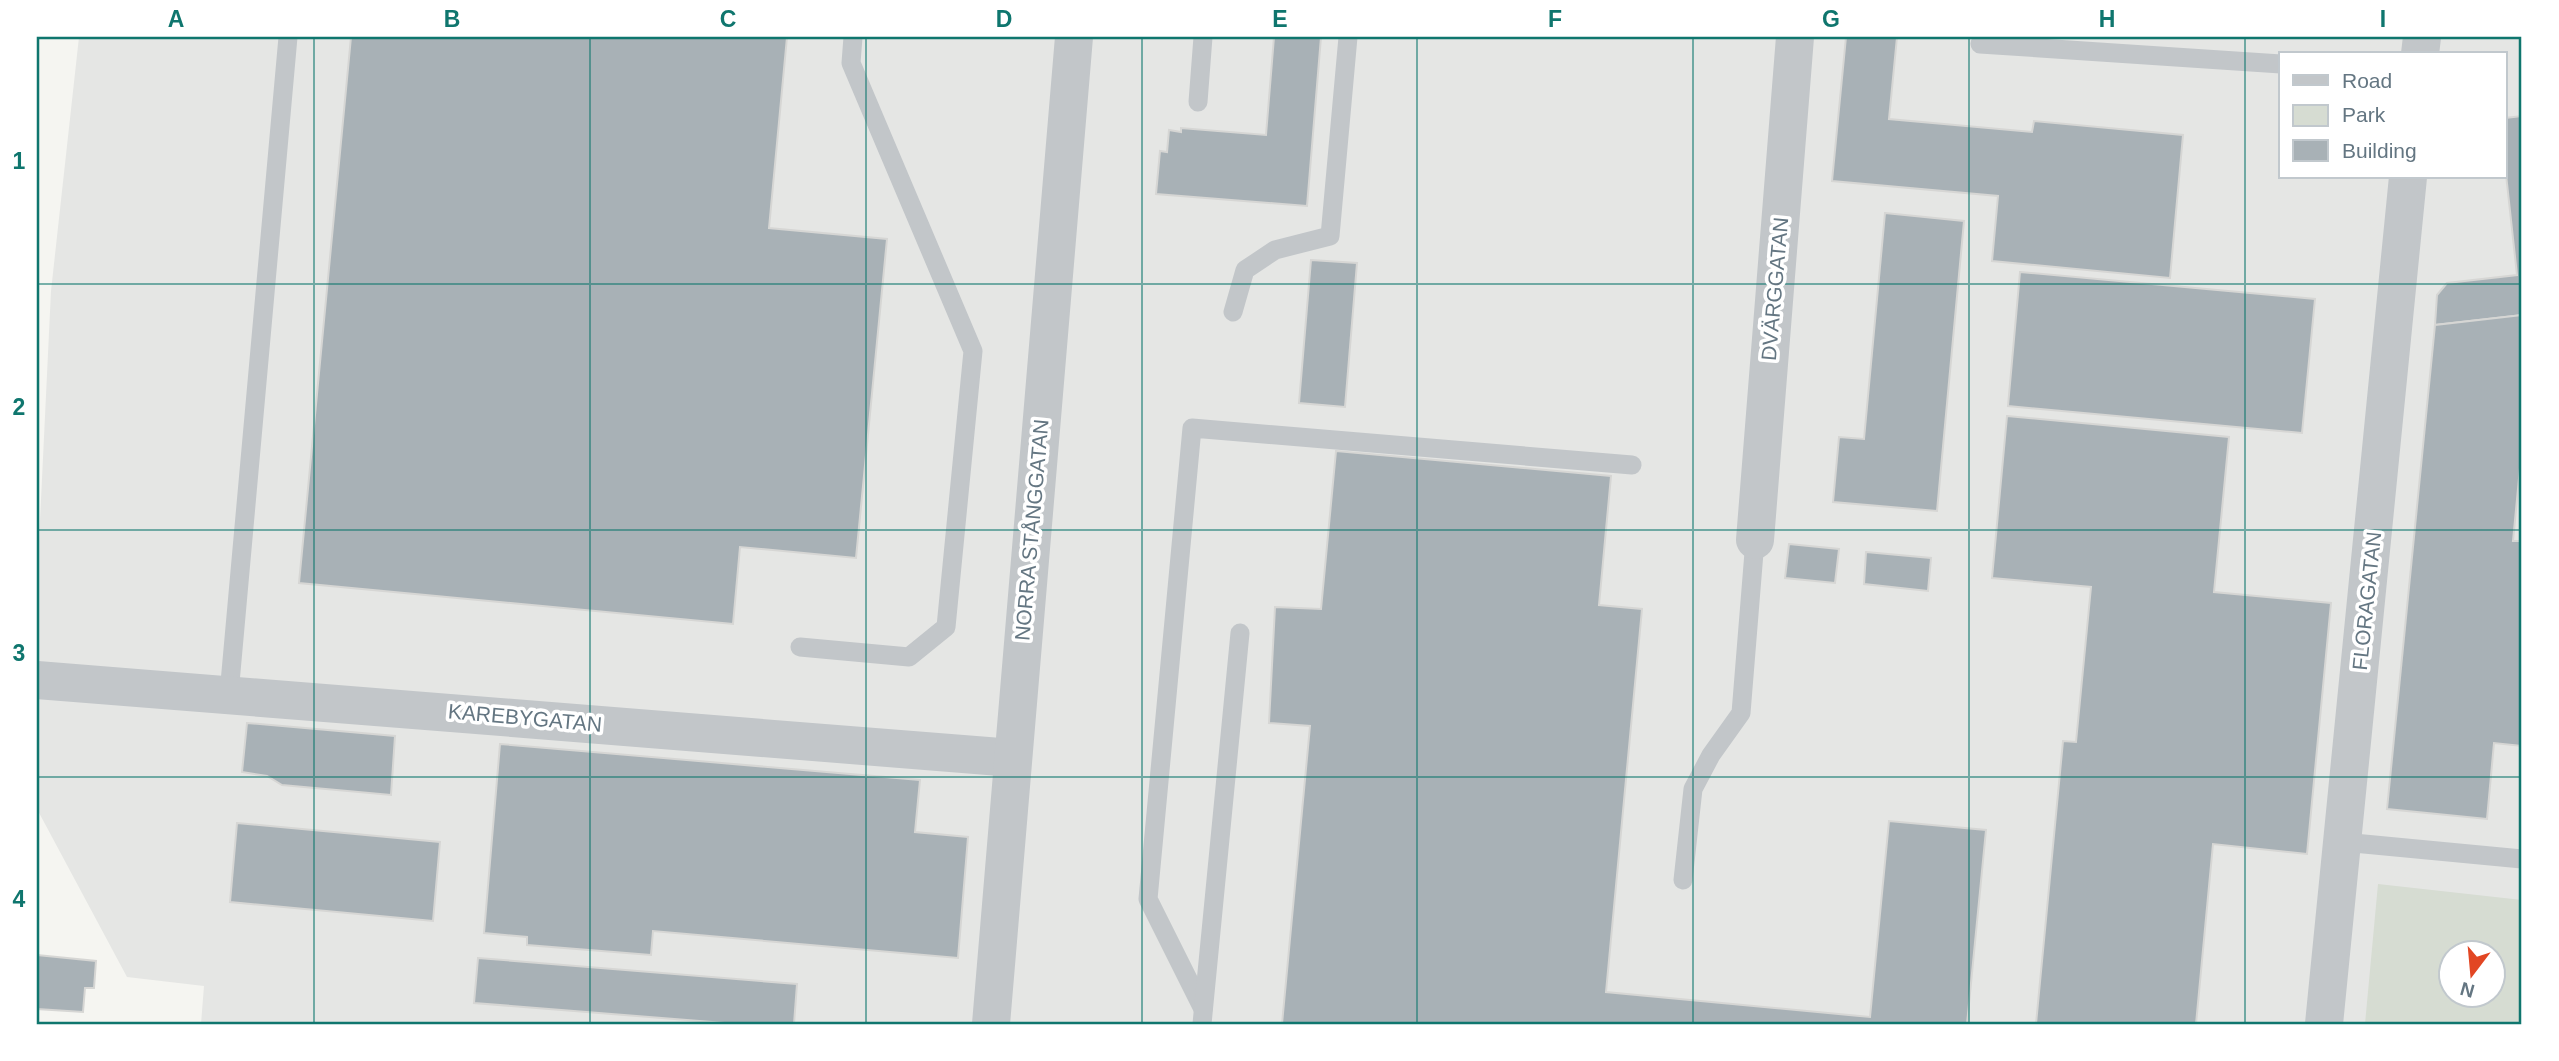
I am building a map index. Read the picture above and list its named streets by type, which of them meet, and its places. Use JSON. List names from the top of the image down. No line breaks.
{"streets":{"street":["DVÄRGGATAN","NORRA STÅNGGATAN","FLORAGATAN","KAREBYGATAN"]},"crossings":[["NORRA STÅNGGATAN","KAREBYGATAN"]],"legend":["Road","Park","Building"],"north":"bottom","grid":{"columns":["A","B","C","D","E","F","G","H","I"],"rows":["1","2","3","4"]}}
